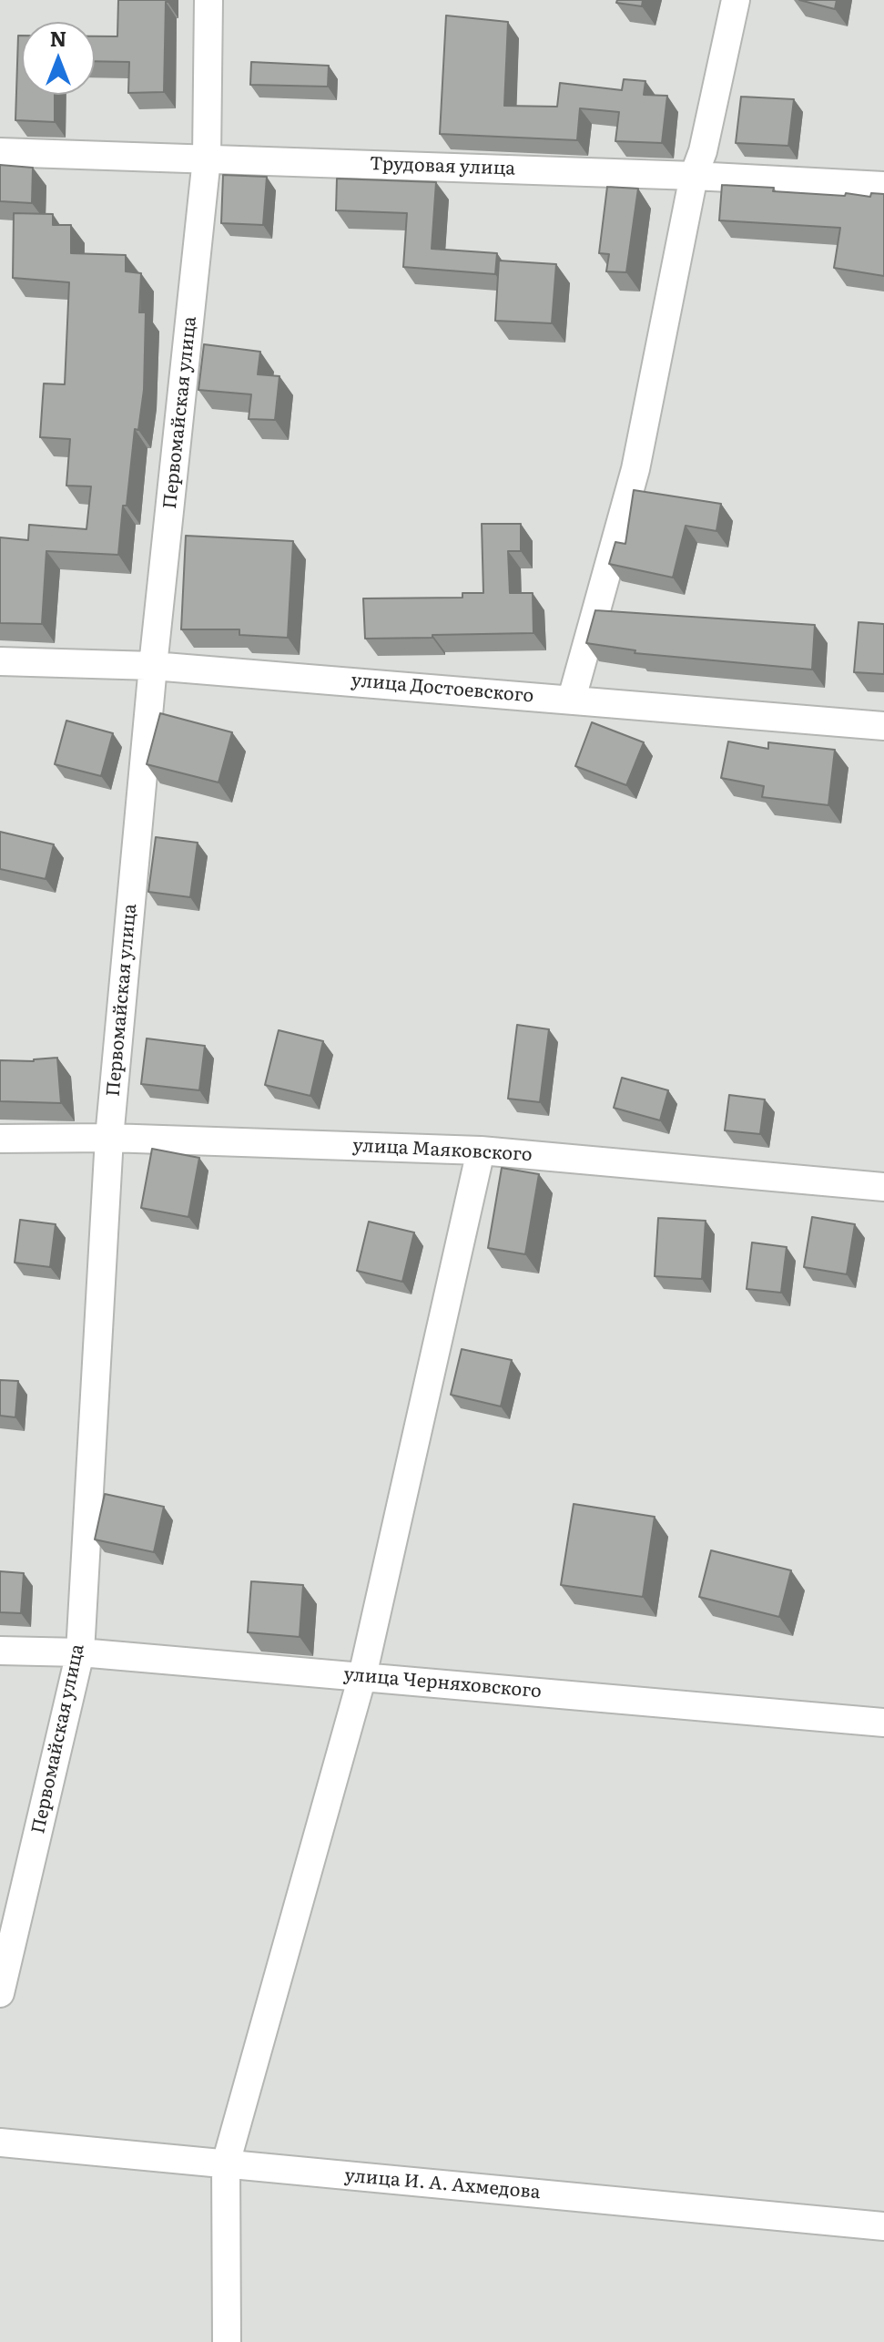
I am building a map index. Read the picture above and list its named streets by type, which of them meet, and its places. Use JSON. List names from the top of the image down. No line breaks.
{"streets":{"street":["Трудовая улица","Первомайская улица","улица Достоевского","улица Маяковского","улица Черняховского","улица И. А. Ахмедова"]},"crossings":[["Трудовая улица","Первомайская улица"],["Первомайская улица","улица Достоевского"],["Первомайская улица","улица Маяковского"],["Первомайская улица","улица Черняховского"]],"north":"top"}
